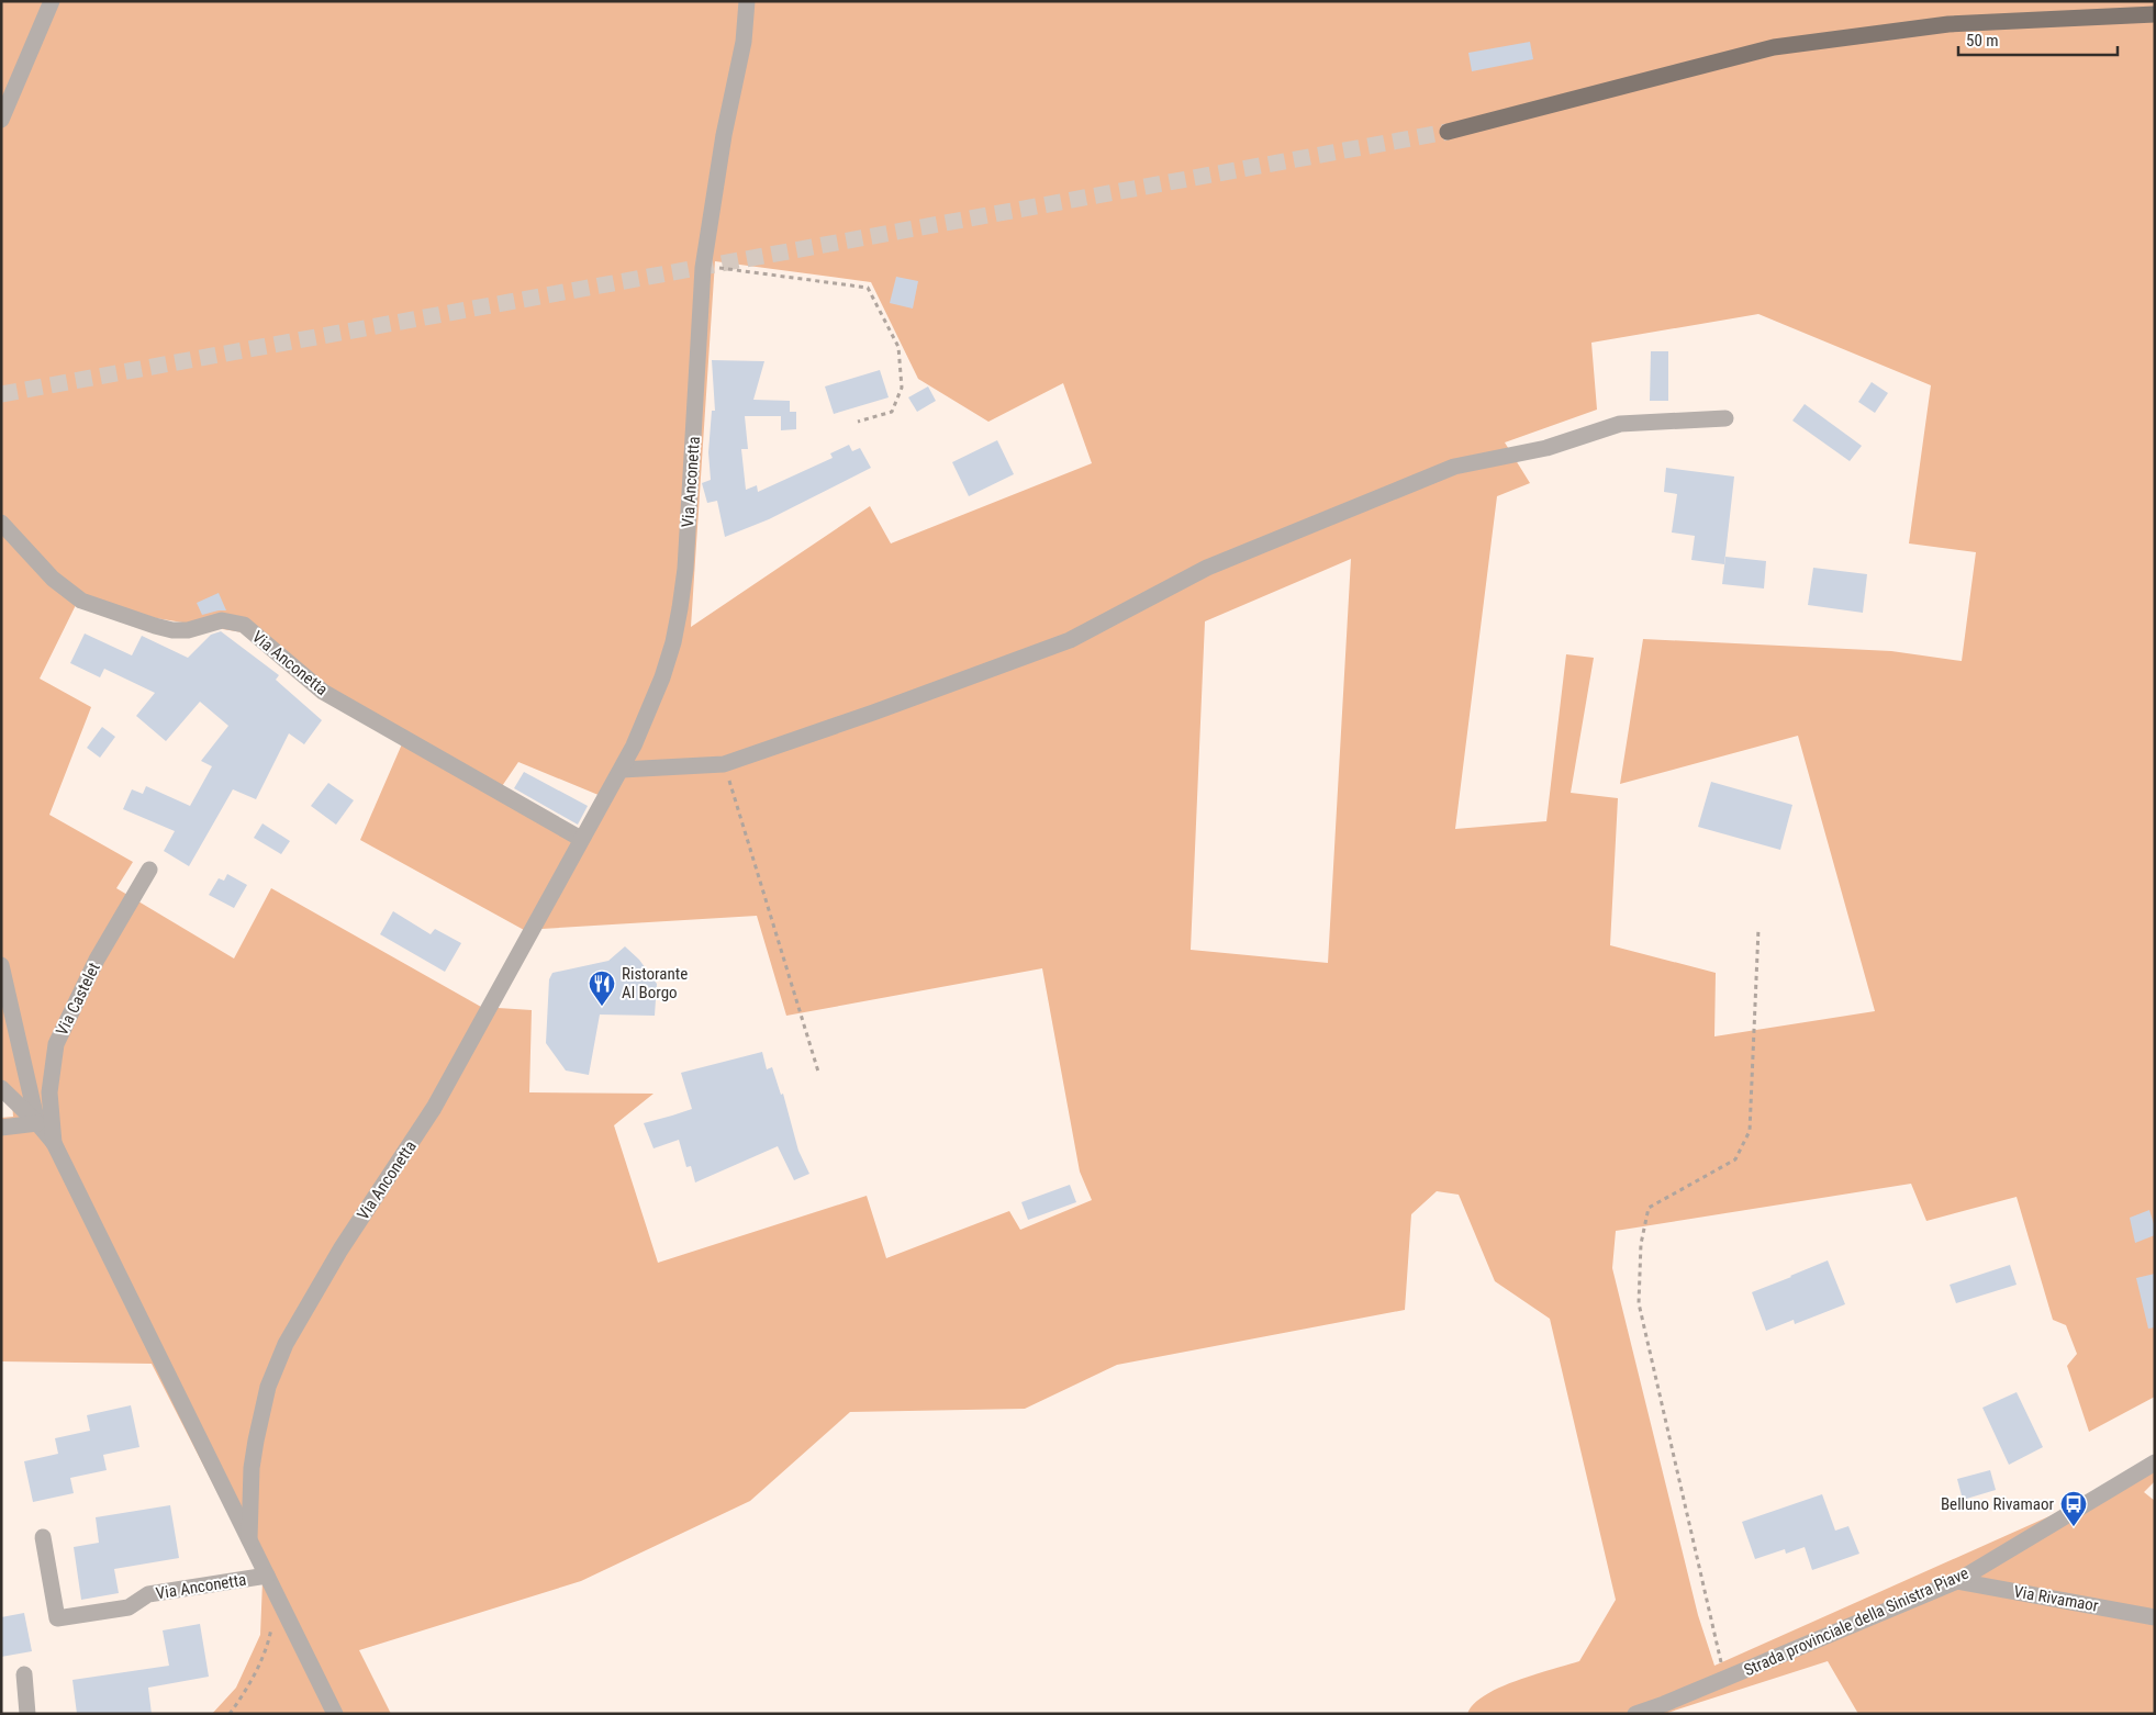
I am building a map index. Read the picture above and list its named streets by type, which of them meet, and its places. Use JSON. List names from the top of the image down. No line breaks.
{"streets":{"street":["Via Anconetta","Via Castelet","Via Rivamaor","Strada provinciale della Sinistra Piave"]},"crossings":[["Via Anconetta","Via Castelet"],["Via Rivamaor","Strada provinciale della Sinistra Piave"]],"places":{"restaurant":["Ristorante Al Borgo"],"bus stop":["Belluno Rivamaor"]},"scale_bar":"50 m"}
